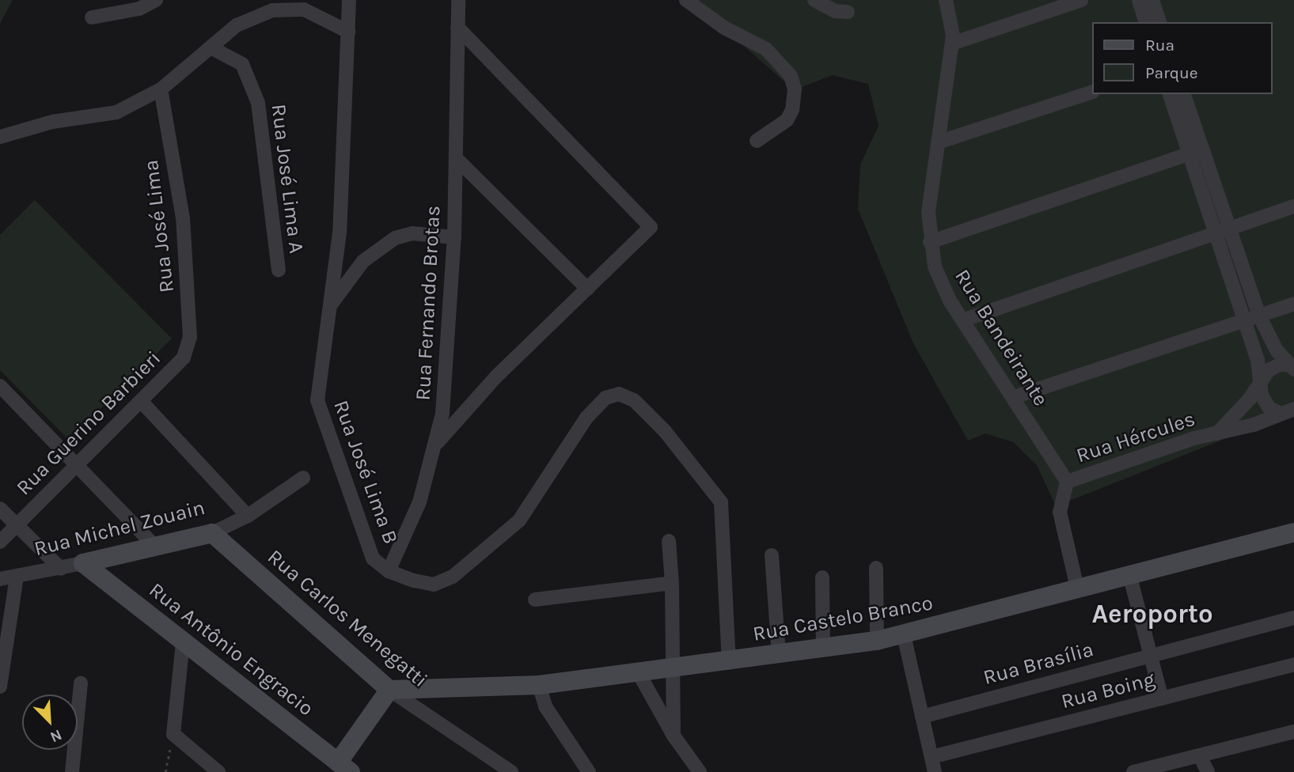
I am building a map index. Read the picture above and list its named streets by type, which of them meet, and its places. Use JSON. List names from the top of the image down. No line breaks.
{"streets":{"street":["Rua José Lima A","Rua José Lima","Rua Fernando Brotas","Rua Bandeirante","Rua Guerino Barbieri","Rua Hércules","Rua José Lima B","Rua Michel Zouain","Rua Carlos Menegatti","Rua Castelo Branco","Rua Antônio Engracio","Rua Brasília","Rua Boing"]},"crossings":[["Rua José Lima","Rua Guerino Barbieri"],["Rua Fernando Brotas","Rua José Lima B"],["Rua Bandeirante","Rua Hércules"],["Rua José Lima B","Rua Castelo Branco"],["Rua Michel Zouain","Rua Carlos Menegatti"],["Rua Michel Zouain","Rua Antônio Engracio"],["Rua Carlos Menegatti","Rua Castelo Branco"]],"districts":["Aeroporto"],"legend":["Rua","Parque"],"north":"bottom right"}
